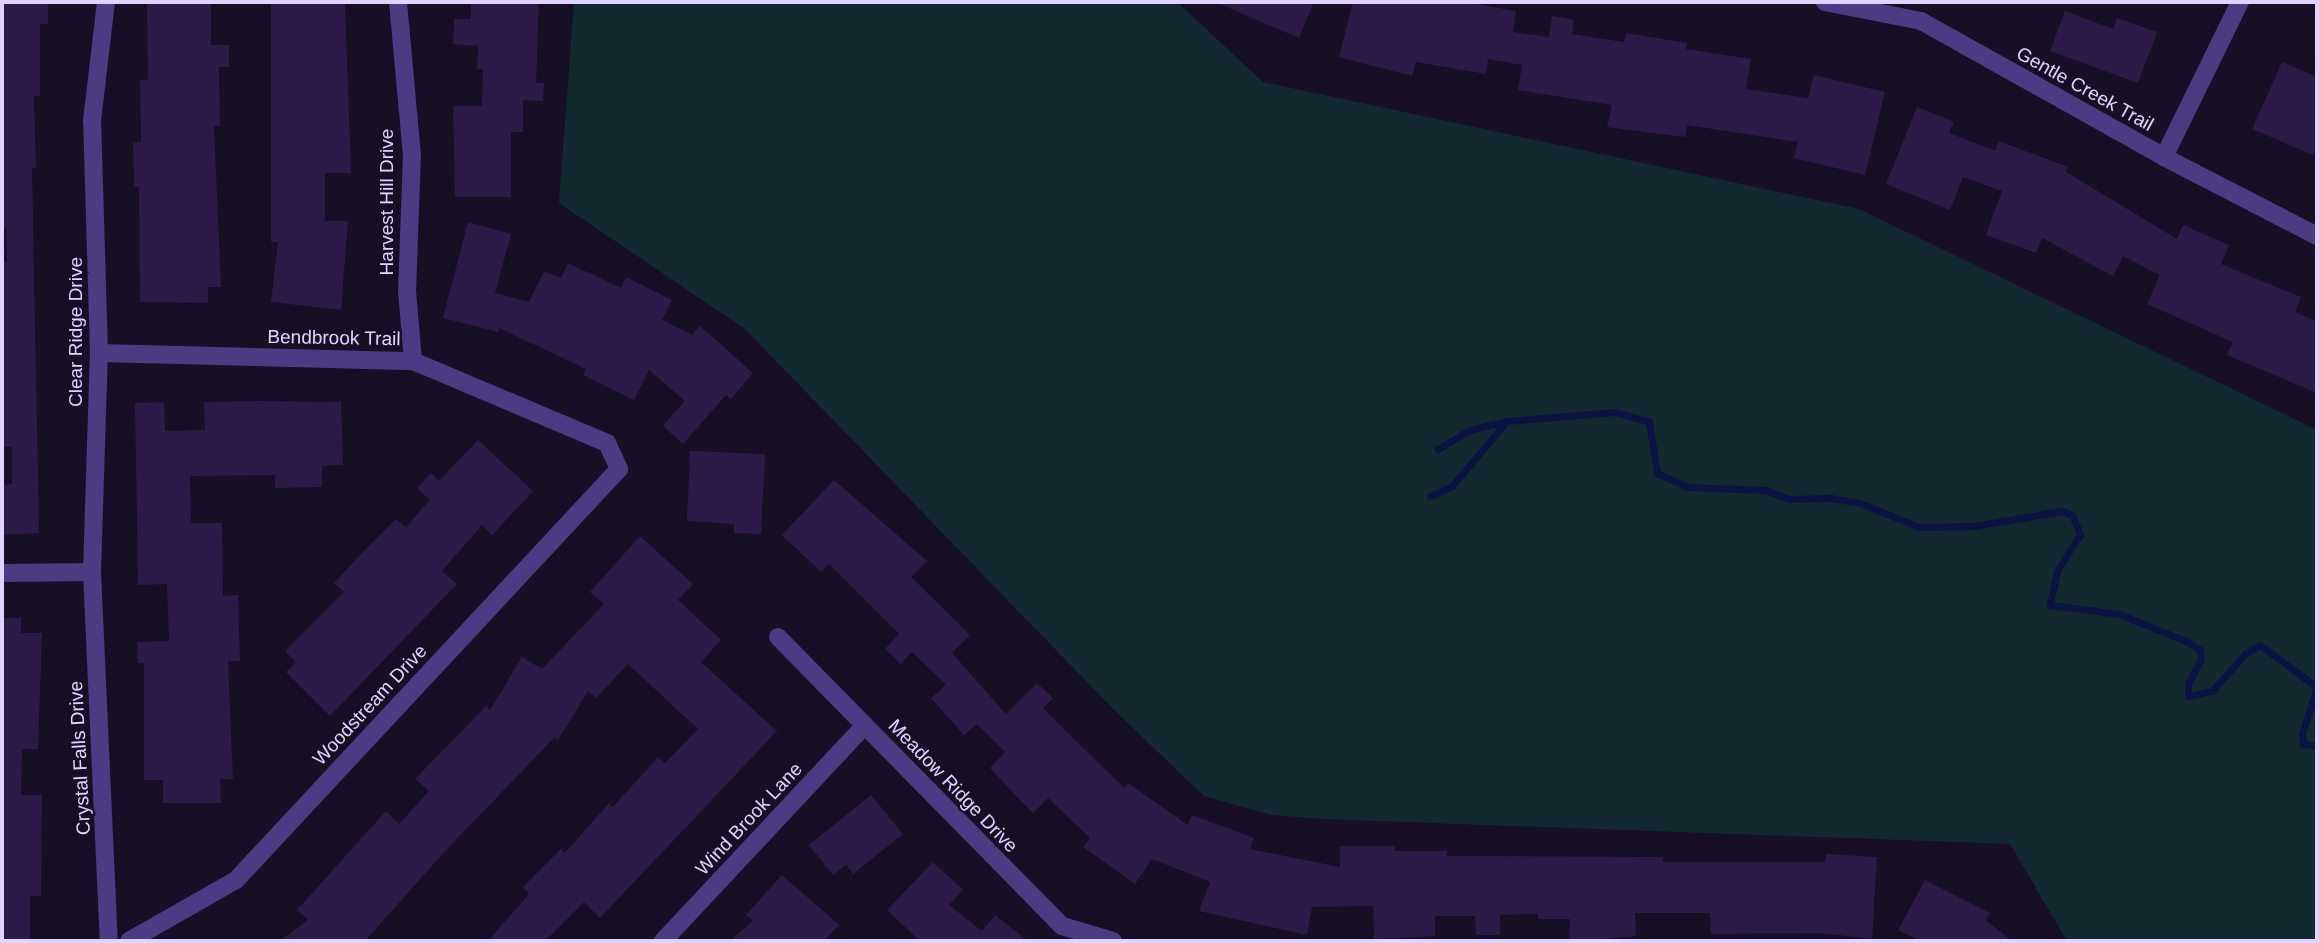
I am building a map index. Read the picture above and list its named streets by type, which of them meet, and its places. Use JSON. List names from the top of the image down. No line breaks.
{"streets":{"street":["Gentle Creek Trail","Harvest Hill Drive","Clear Ridge Drive","Bendbrook Trail","Woodstream Drive","Crystal Falls Drive","Meadow Ridge Drive","Wind Brook Lane"]},"crossings":[["Harvest Hill Drive","Bendbrook Trail"],["Clear Ridge Drive","Bendbrook Trail"],["Clear Ridge Drive","Crystal Falls Drive"],["Bendbrook Trail","Woodstream Drive"],["Meadow Ridge Drive","Wind Brook Lane"]]}
